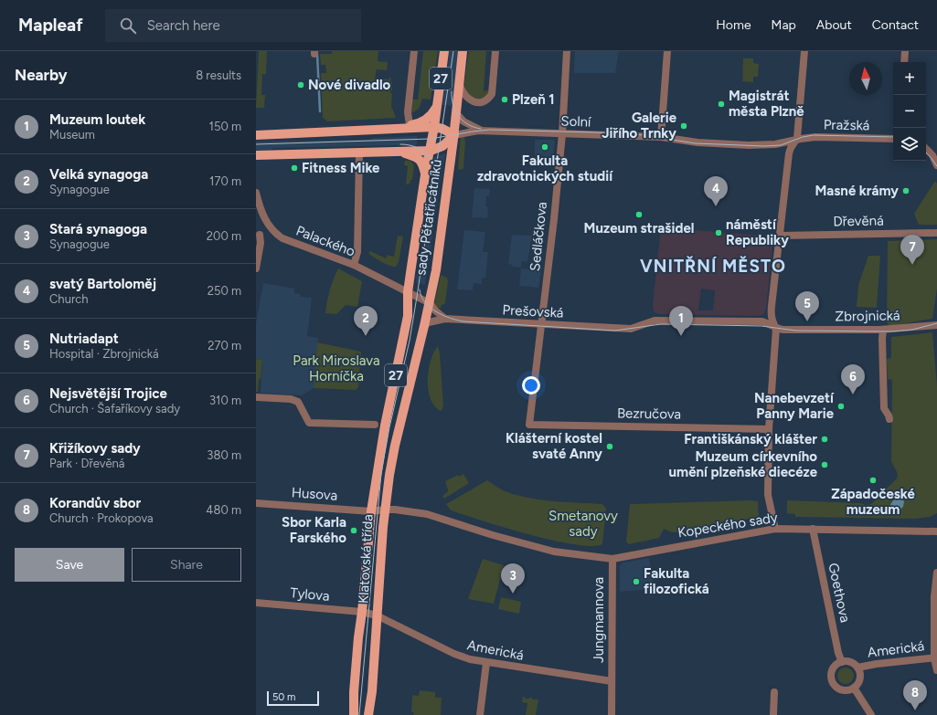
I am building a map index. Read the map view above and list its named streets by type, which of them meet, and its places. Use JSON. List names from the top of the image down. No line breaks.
{"streets":{"main road":["27","sady Pětatřicátníků","Klatovská třída"],"street":["Solní","Pražská","Dřevěná","Sedláčkova","Palackého","Prešovská","Zbrojnická","Bezručova","Husova","Kopeckého sady","Goethova","Tylova","Jungmannova","Americká"]},"crossings":[["Solní","sady Pětatřicátníků"],["Solní","Sedláčkova"],["sady Pětatřicátníků","Palackého"],["sady Pětatřicátníků","Prešovská"],["sady Pětatřicátníků","Husova"],["sady Pětatřicátníků","Klatovská třída"],["Sedláčkova","Prešovská"],["Sedláčkova","Bezručova"],["Prešovská","Zbrojnická"],["Husova","Klatovská třída"],["Kopeckého sady","Goethova"],["Kopeckého sady","Jungmannova"],["Klatovská třída","Tylova"],["Klatovská třída","Americká"],["Goethova","Americká"],["Tylova","Americká"],["Jungmannova","Americká"]],"districts":["VNITŘNÍ MĚSTO"],"parks":["Park Miroslava Horníčka","Smetanovy sady"],"places":["Nové divadlo","Plzeň 1","Magistrát města Plzně","Galerie Jiřího Trnky","Fakulta zdravotnických studií","Fitness Mike","Masné krámy","Muzeum strašidel","náměstí Republiky","Nanebevzetí Panny Marie","Františkánský klášter","Klášterní kostel svaté Anny","Muzeum církevního umění plzeňské diecéze","Západočeské muzeum","Sbor Karla Farského","Fakulta filozofická"],"scale_bar":"50 m","north":"top","page":{"header":"Mapleaf","search":"Search here","nav":["Home","Map","About","Contact"],"heading":["Nearby","8 results"],"map_buttons":["+","−"],"list":[{"mark":"1","name":"Muzeum loutek","note":"Museum","value":"150 m"},{"mark":"2","name":"Velká synagoga","note":"Synagogue","value":"170 m"},{"mark":"3","name":"Stará synagoga","note":"Synagogue","value":"200 m"},{"mark":"4","name":"svatý Bartoloměj","note":"Church","value":"250 m"},{"mark":"5","name":"Nutriadapt","note":"Hospital · Zbrojnická","value":"270 m"},{"mark":"6","name":"Nejsvětější Trojice","note":"Church · Šafaříkovy sady","value":"310 m"},{"mark":"7","name":"Křižíkovy sady","note":"Park · Dřevěná","value":"380 m"},{"mark":"8","name":"Korandův sbor","note":"Church · Prokopova","value":"480 m"}],"pins":["4","7","5","1","2","6","3","8"],"buttons":["Save","Share"],"scale":"50 m"}}
